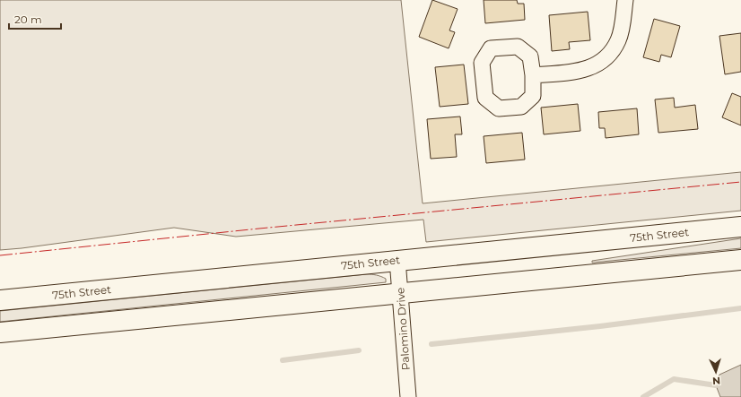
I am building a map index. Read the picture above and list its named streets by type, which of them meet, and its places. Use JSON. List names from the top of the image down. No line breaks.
{"streets":{"main road":["75th Street"],"street":["Palomino Drive"]},"crossings":[["75th Street","Palomino Drive"]],"scale_bar":"20 m","north":"bottom"}
